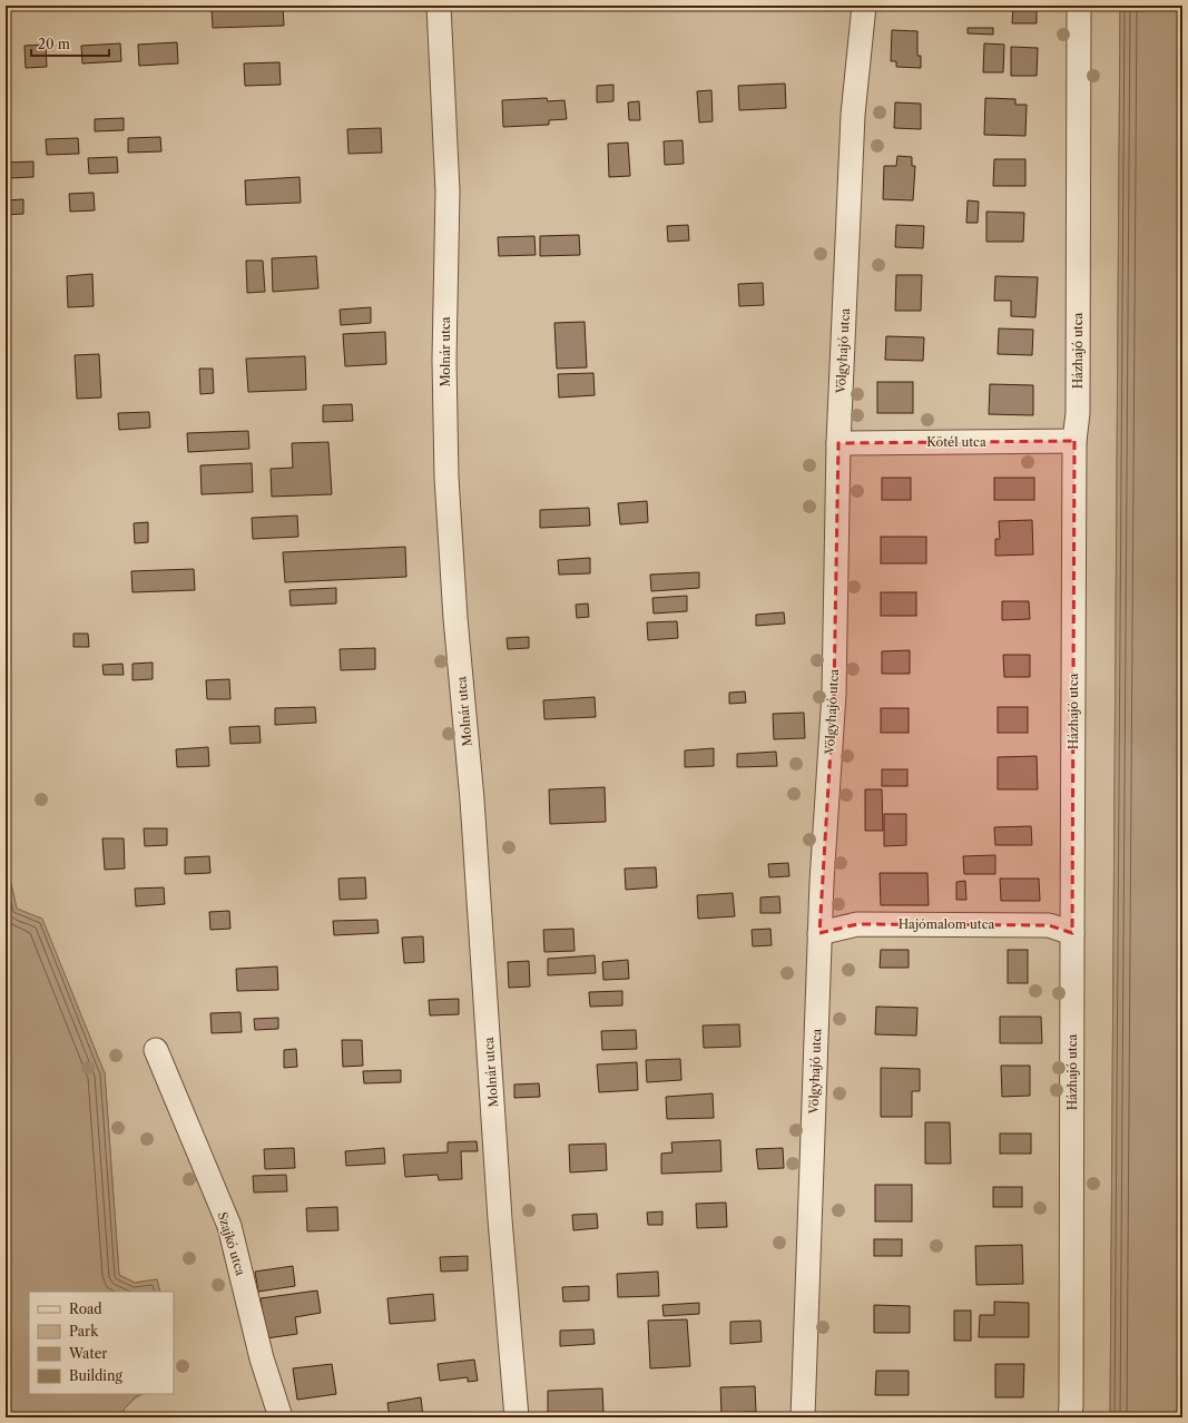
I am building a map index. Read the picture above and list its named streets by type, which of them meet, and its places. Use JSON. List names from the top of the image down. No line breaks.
{"streets":{"street":["Völgyhajó utca","Házhajó utca","Molnár utca","Kötél utca","Hajómalom utca","Szajkó utca"]},"crossings":[["Völgyhajó utca","Kötél utca"],["Völgyhajó utca","Hajómalom utca"],["Házhajó utca","Kötél utca"],["Házhajó utca","Hajómalom utca"]],"legend":["Road","Park","Water","Building"],"scale_bar":"20 m"}
